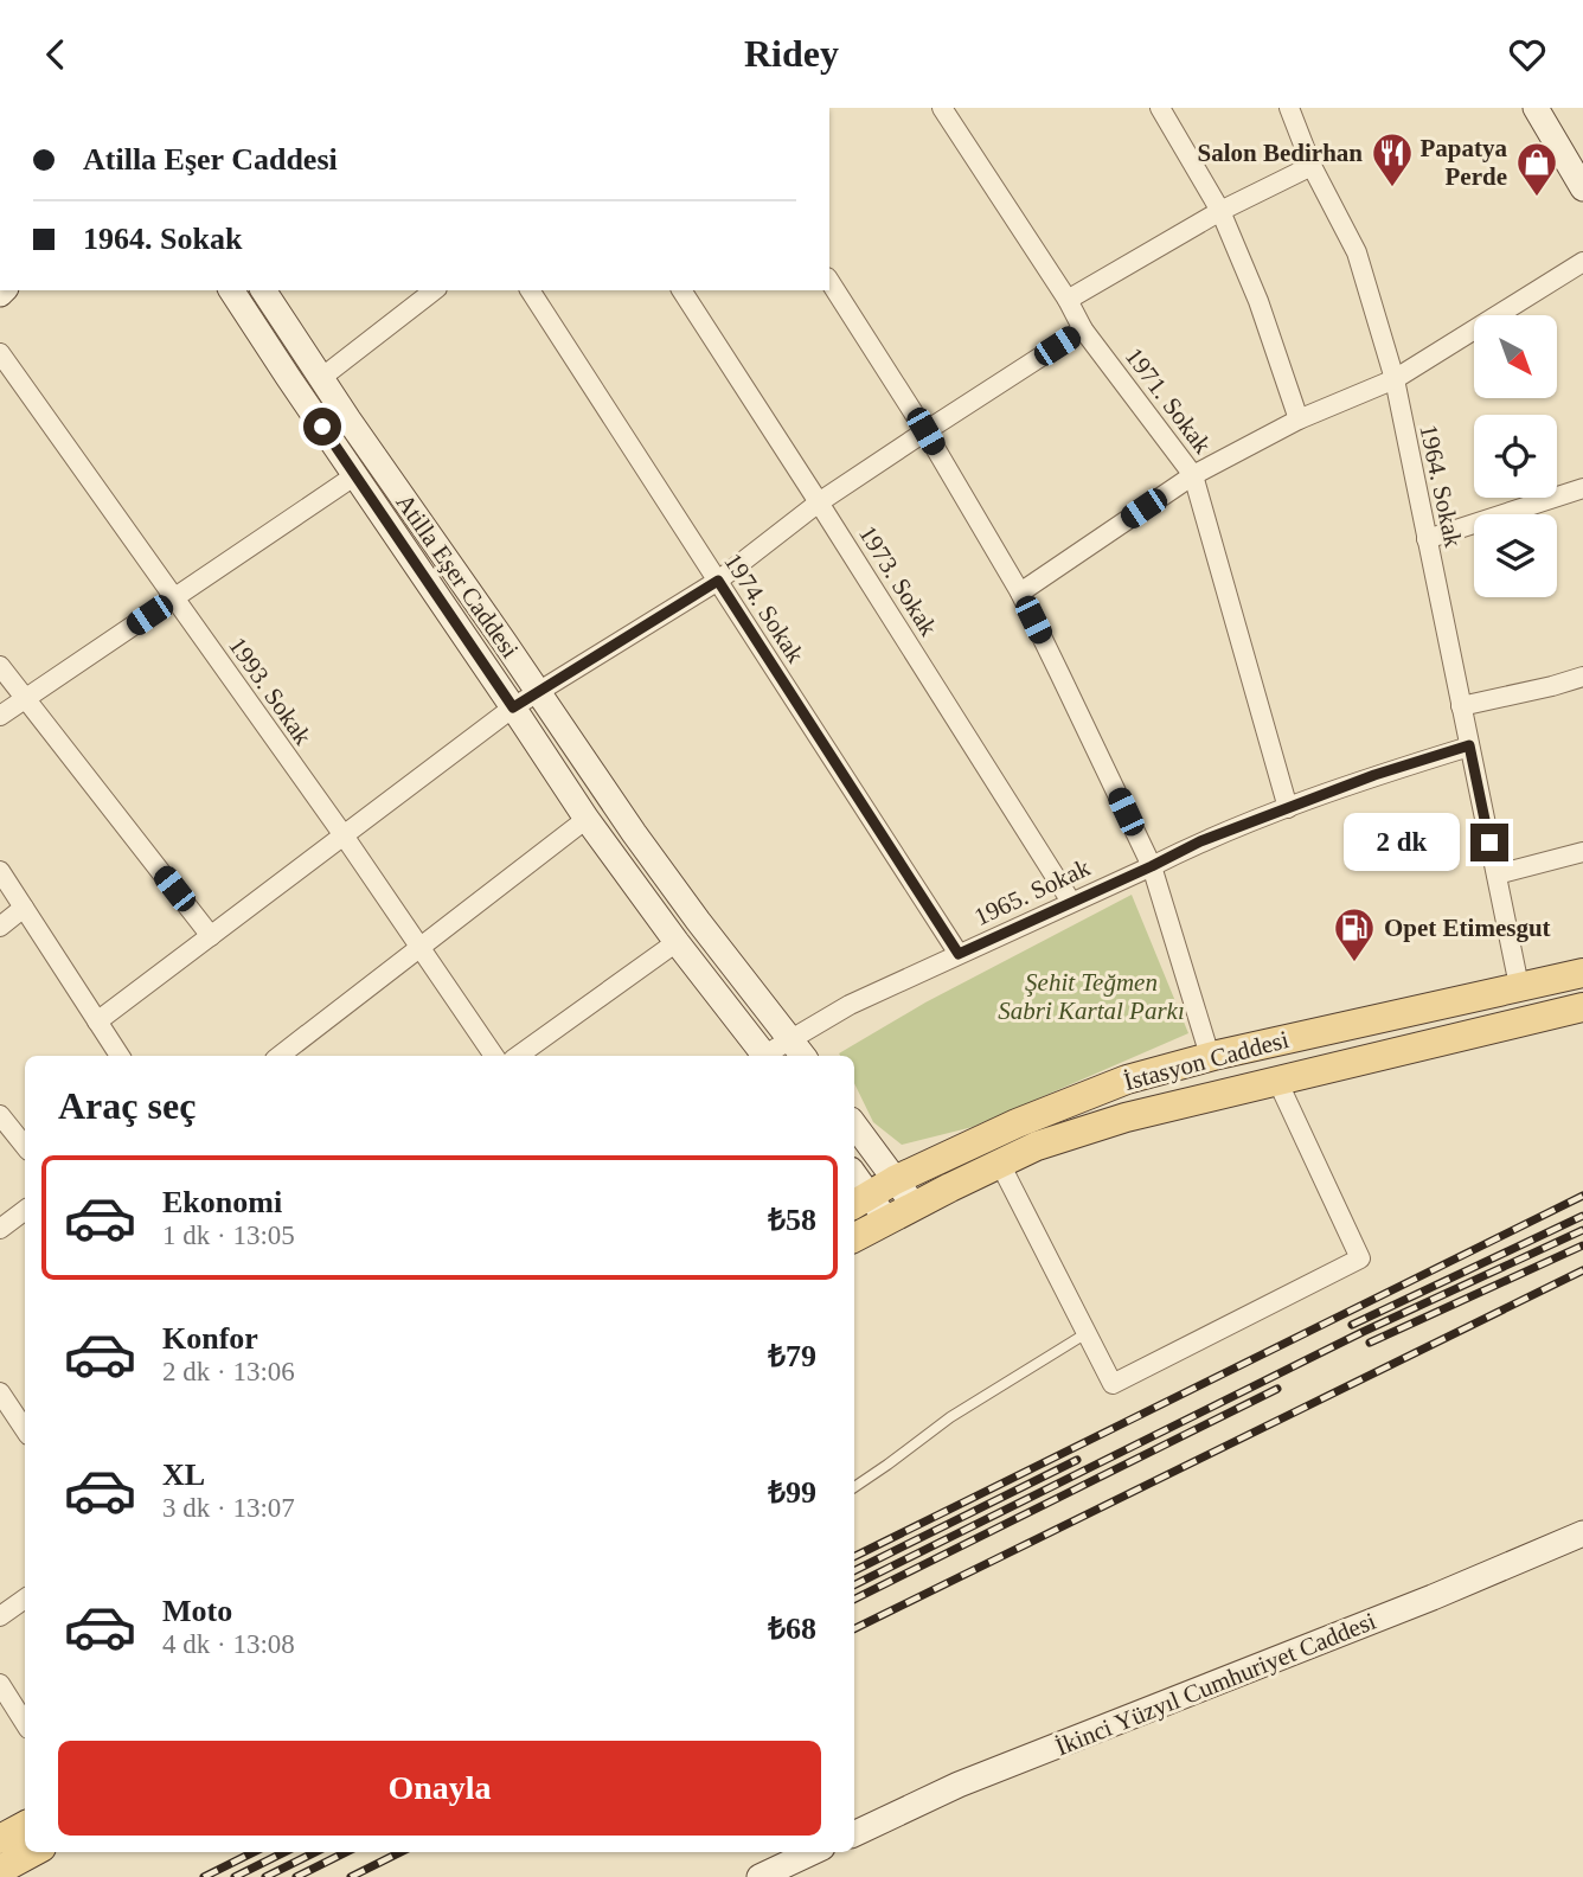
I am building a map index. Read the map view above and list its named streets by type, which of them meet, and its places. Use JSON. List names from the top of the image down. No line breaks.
{"streets":{"main road":["Atilla Eşer Caddesi","İstasyon Caddesi","İkinci Yüzyıl Cumhuriyet Caddesi"],"street":["1971. Sokak","1964. Sokak","1973. Sokak","1974. Sokak","1993. Sokak","1965. Sokak"]},"crossings":[["1971. Sokak","1965. Sokak"],["1964. Sokak","1965. Sokak"],["1964. Sokak","İstasyon Caddesi"],["Atilla Eşer Caddesi","1965. Sokak"],["1973. Sokak","1965. Sokak"],["1974. Sokak","1965. Sokak"]],"parks":["Şehit Teğmen Sabri Kartal Parkı"],"places":{"restaurant":["Salon Bedirhan"],"shop":["Papatya Perde"],"fuel station":["Opet Etimesgut"]},"north":"bottom right","page":{"header":"Ridey","banner":["Atilla Eşer Caddesi","1964. Sokak"],"bubble":"2 dk","heading":"Araç seç","list":[{"name":"Ekonomi","note":"1 dk · 13:05","value":"₺58"},{"name":"Konfor","note":"2 dk · 13:06","value":"₺79"},{"name":"XL","note":"3 dk · 13:07","value":"₺99"},{"name":"Moto","note":"4 dk · 13:08","value":"₺68"}],"buttons":"Onayla"}}
